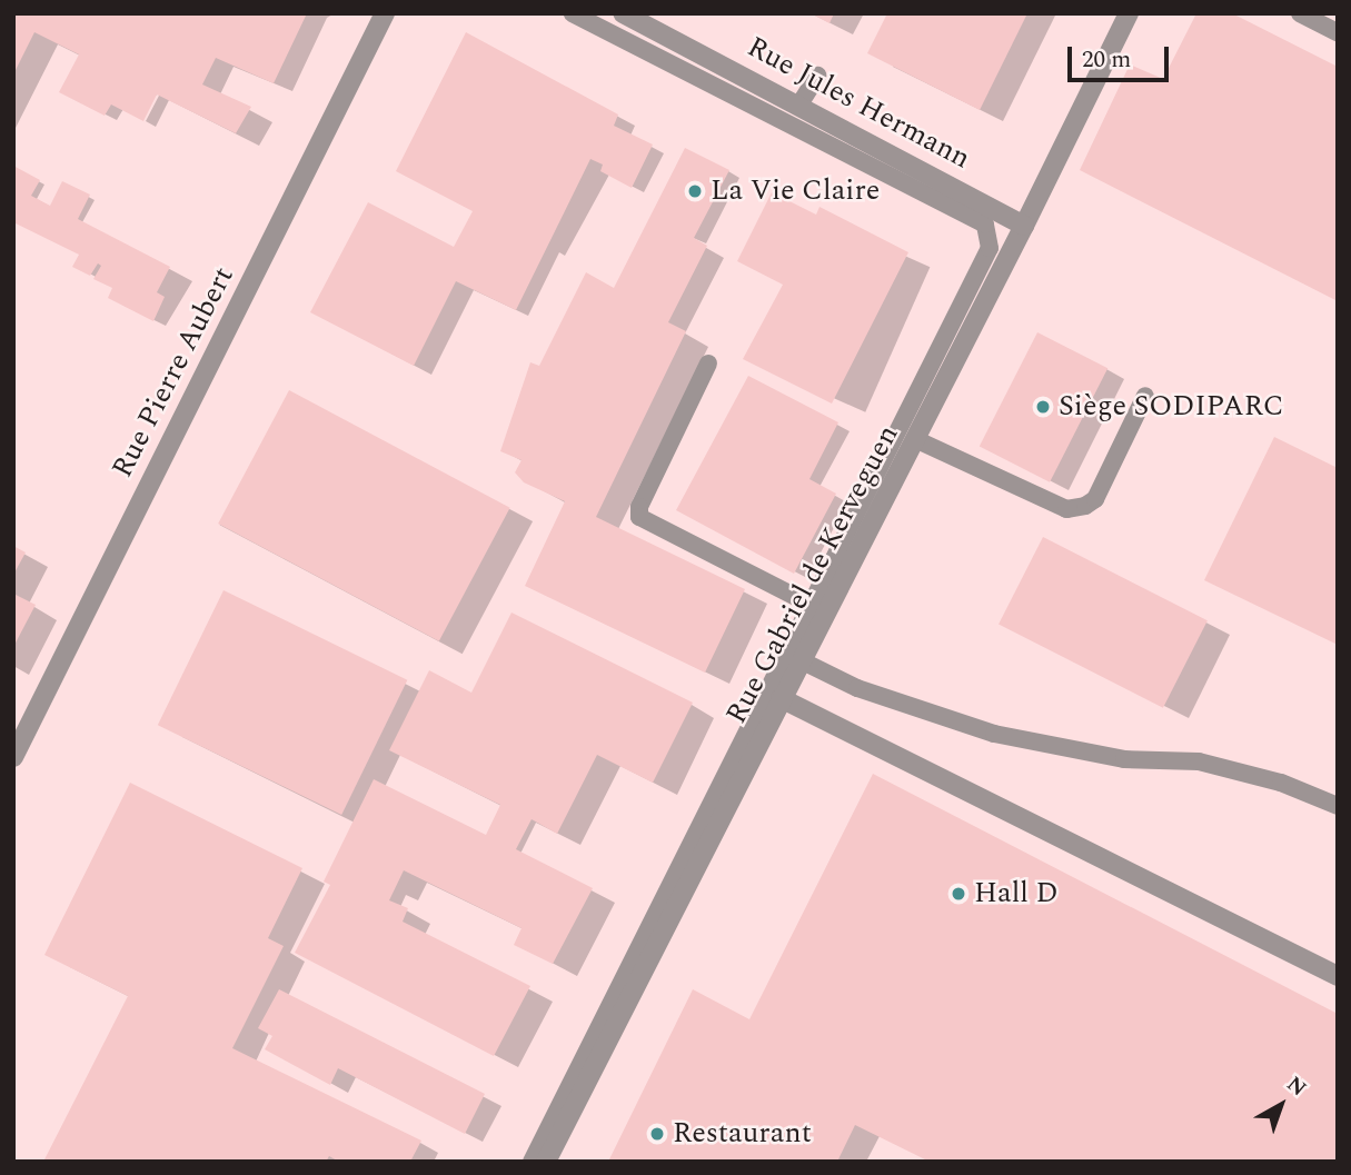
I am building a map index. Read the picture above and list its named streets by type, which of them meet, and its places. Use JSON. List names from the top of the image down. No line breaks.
{"streets":{"street":["Rue Jules Hermann","Rue Pierre Aubert","Rue Gabriel de Kerveguen"]},"crossings":[["Rue Jules Hermann","Rue Gabriel de Kerveguen"]],"places":["La Vie Claire","Siège SODIPARC","Hall D","Restaurant"],"scale_bar":"20 m","north":"top right"}
